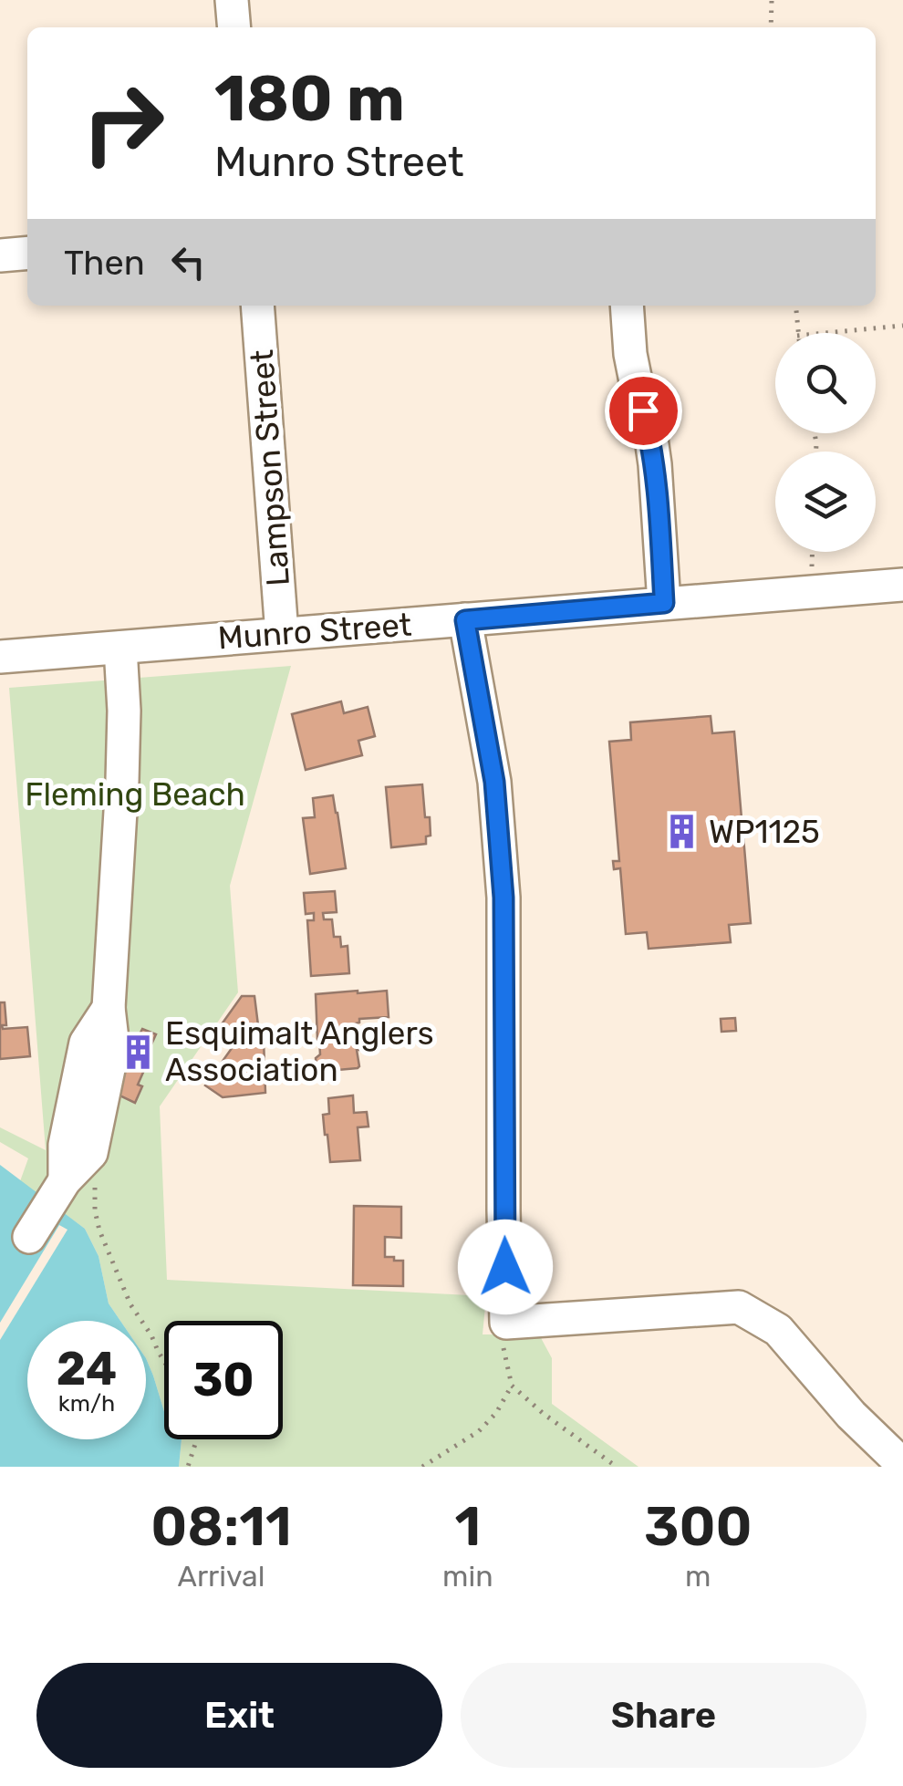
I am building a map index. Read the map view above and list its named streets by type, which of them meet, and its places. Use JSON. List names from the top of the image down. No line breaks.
{"streets":{"street":["Lampson Street","Munro Street"]},"crossings":[["Lampson Street","Munro Street"]],"parks":["Fleming Beach"],"places":{"building":["WP1125","Esquimalt Anglers Association"]},"page":{"turn":["180 m","Munro Street"],"then":"Then","speed":"24 km/h","limit":"30","eta":["08:11","Arrival","1","min","300","m"],"buttons":["Exit","Share"]}}
